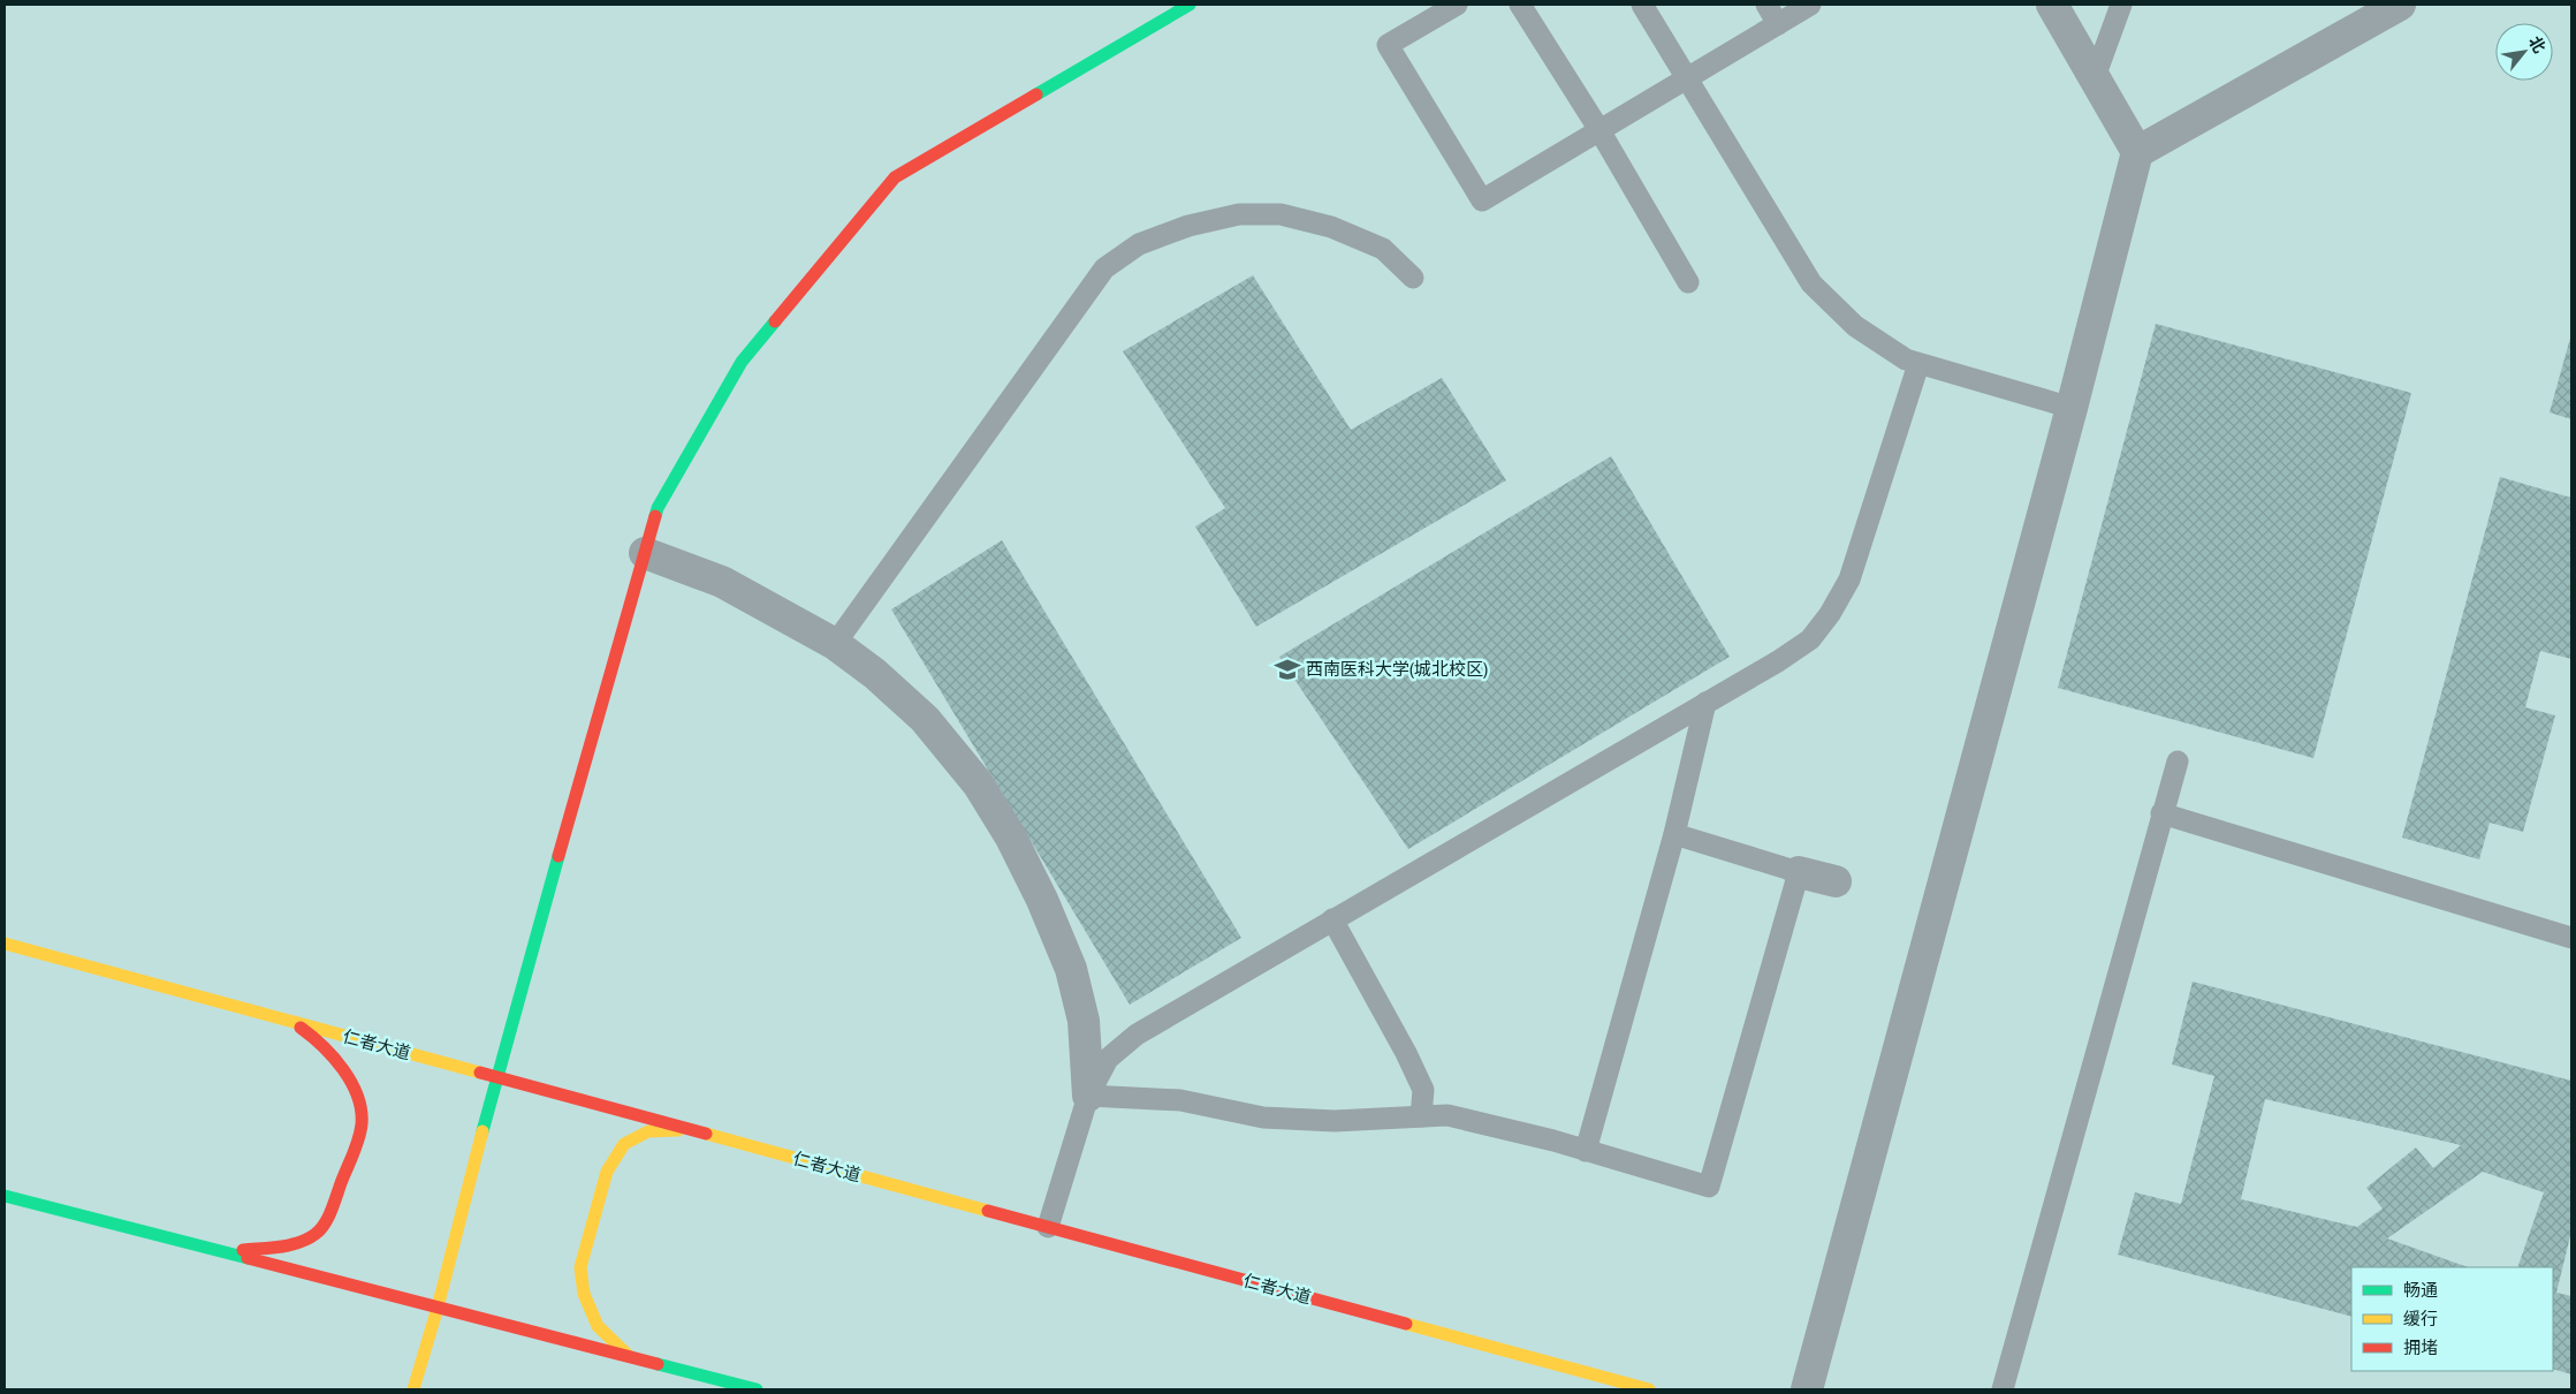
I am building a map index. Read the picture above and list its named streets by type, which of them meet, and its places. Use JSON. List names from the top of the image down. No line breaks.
{"streets":{"street":["仁者大道"]},"places":{"school or university":["西南医科大学(城北校区)"]},"legend":["畅通","缓行","拥堵"],"north":"top right"}
